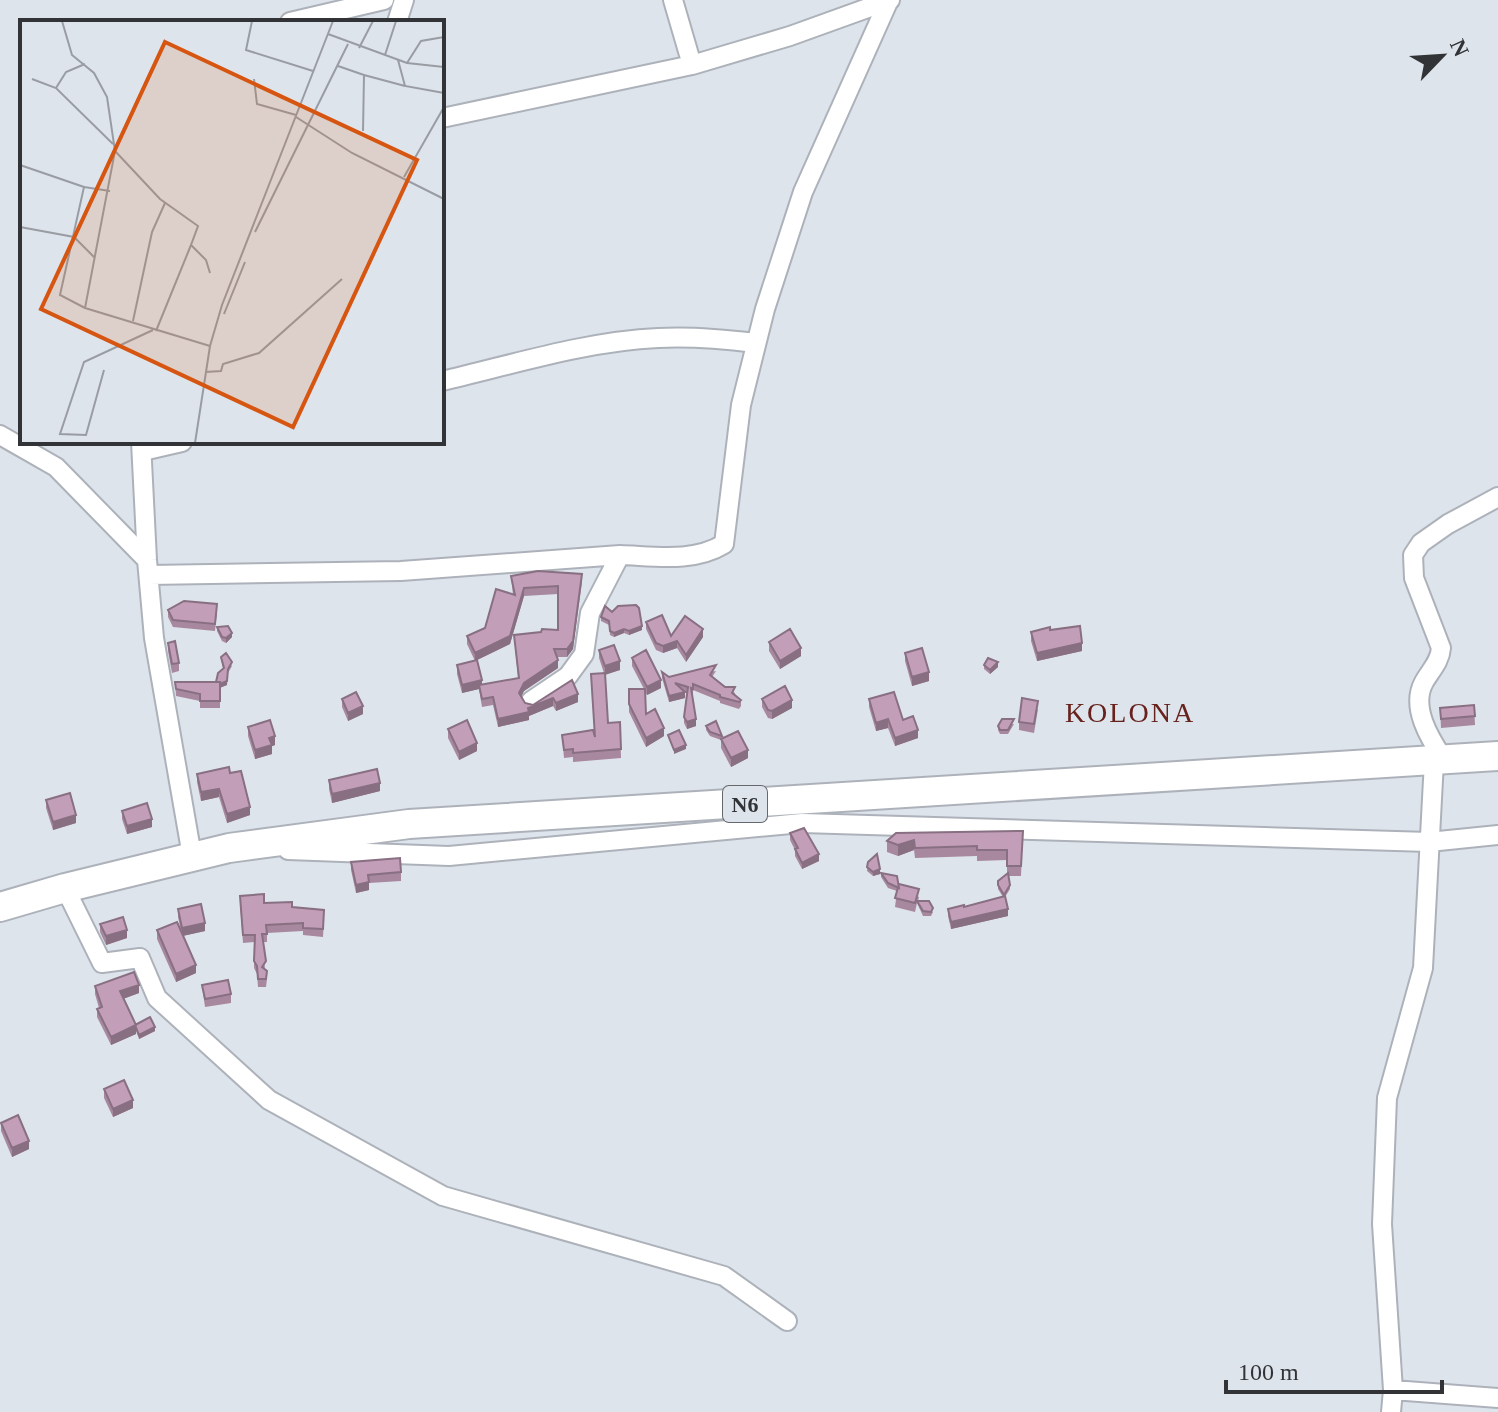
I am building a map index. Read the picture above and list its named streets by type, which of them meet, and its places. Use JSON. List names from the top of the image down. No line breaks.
{"streets":{"highway":["N6"]},"districts":["KOLONA"],"scale_bar":"100 m","north":"top right"}
